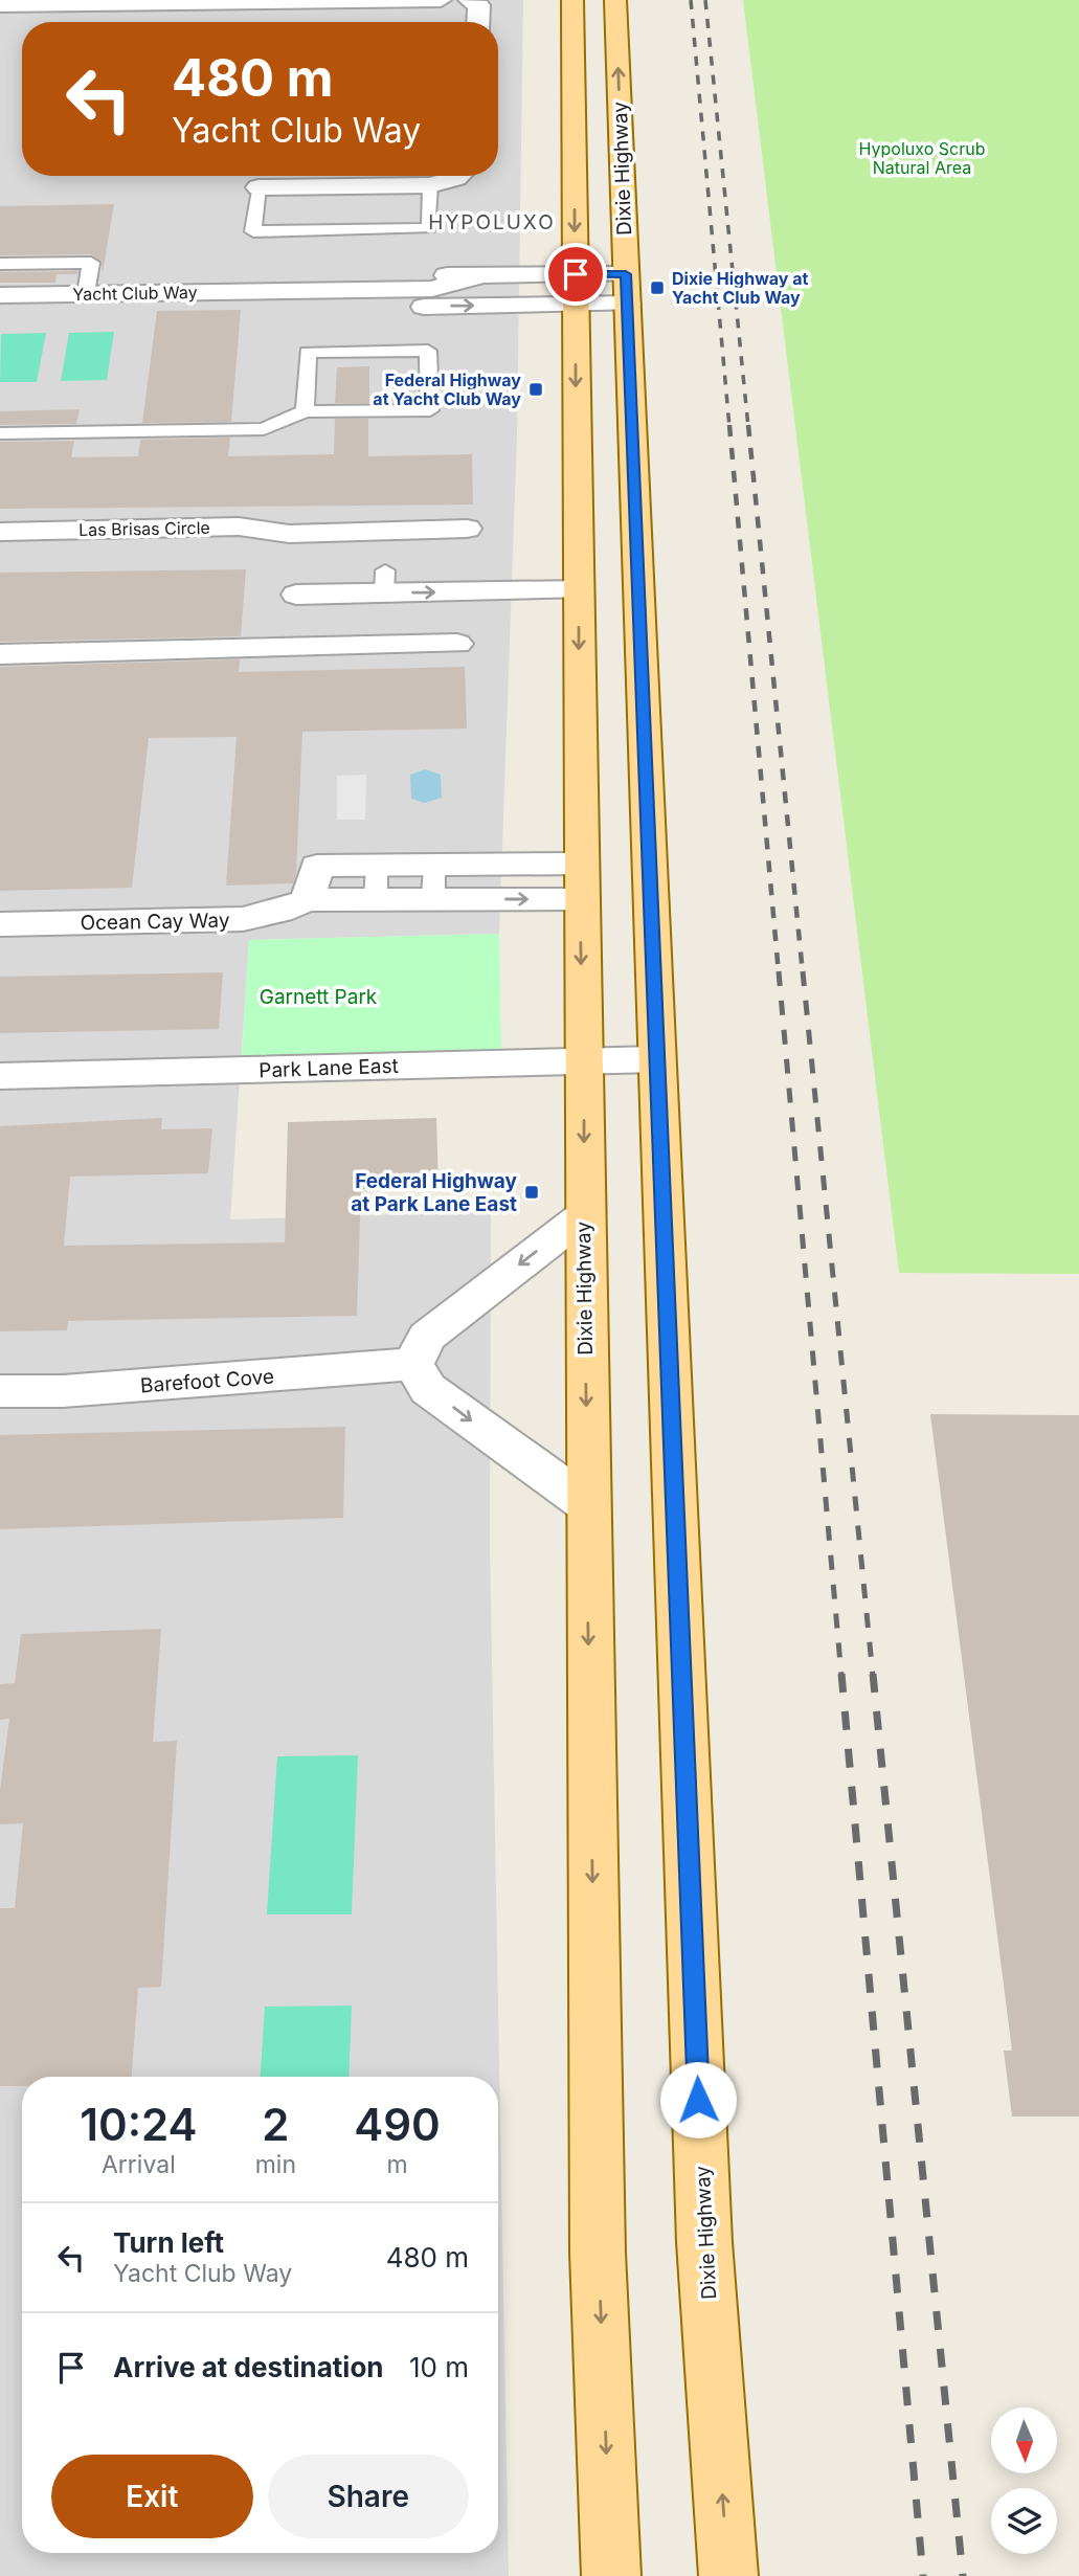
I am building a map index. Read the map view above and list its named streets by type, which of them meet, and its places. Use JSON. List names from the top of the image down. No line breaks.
{"streets":{"main road":["Dixie Highway"],"street":["Yacht Club Way","Las Brisas Circle","Ocean Cay Way","Park Lane East","Barefoot Cove"]},"crossings":[["Dixie Highway","Yacht Club Way"],["Dixie Highway","Ocean Cay Way"],["Dixie Highway","Park Lane East"]],"districts":["HYPOLUXO"],"parks":["Hypoluxo Scrub Natural Area","Garnett Park"],"places":{"transit":["Dixie Highway at Yacht Club Way","Federal Highway at Yacht Club Way","Federal Highway at Park Lane East"]},"north":"bottom","page":{"turn":["480 m","Yacht Club Way"],"eta":["10:24","Arrival","2","min","490","m"],"list":[{"name":"Turn left","note":"Yacht Club Way","value":"480 m"},{"name":"Arrive at destination","value":"10 m"}],"buttons":["Exit","Share"]}}
